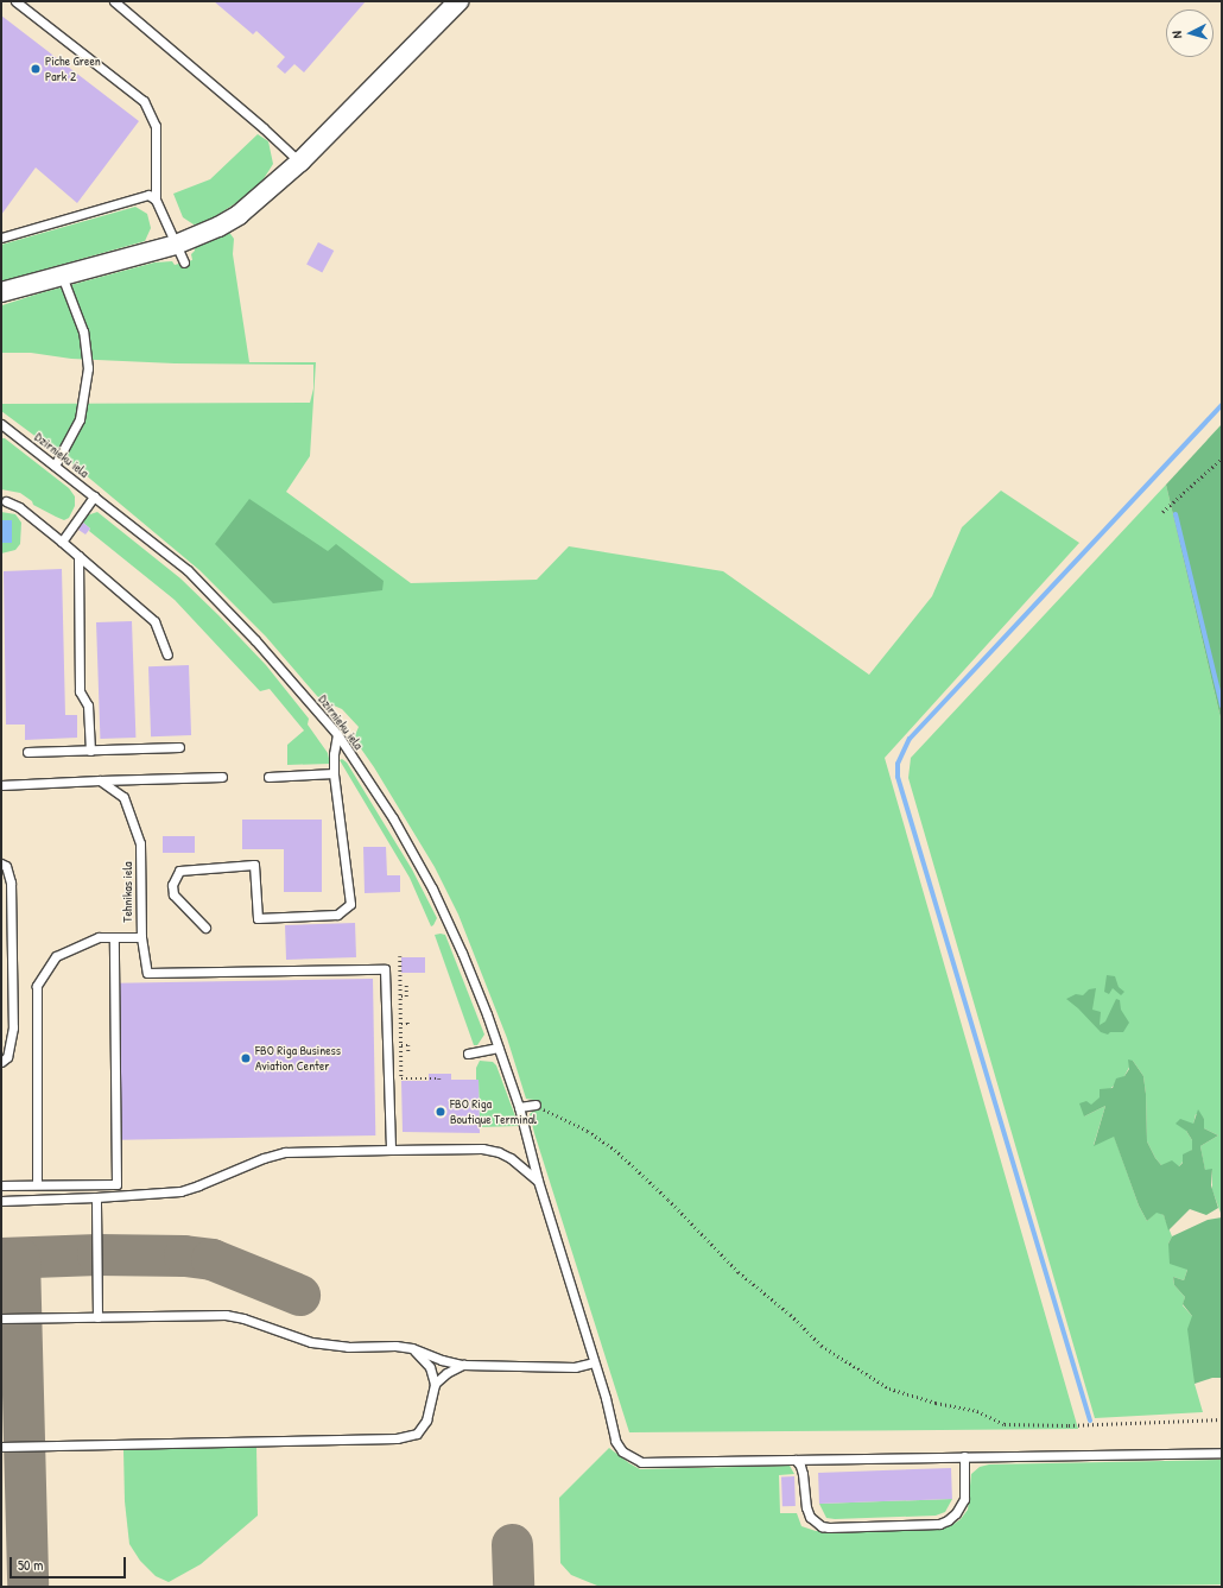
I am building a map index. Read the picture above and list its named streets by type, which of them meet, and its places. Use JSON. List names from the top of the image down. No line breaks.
{"streets":{"lane":["Dzirnieku iela","Tehnikas iela"]},"places":["Piche Green Park 2","FBO Riga Business Aviation Center","FBO Riga Boutique Terminal"],"scale_bar":"50 m","north":"left"}
